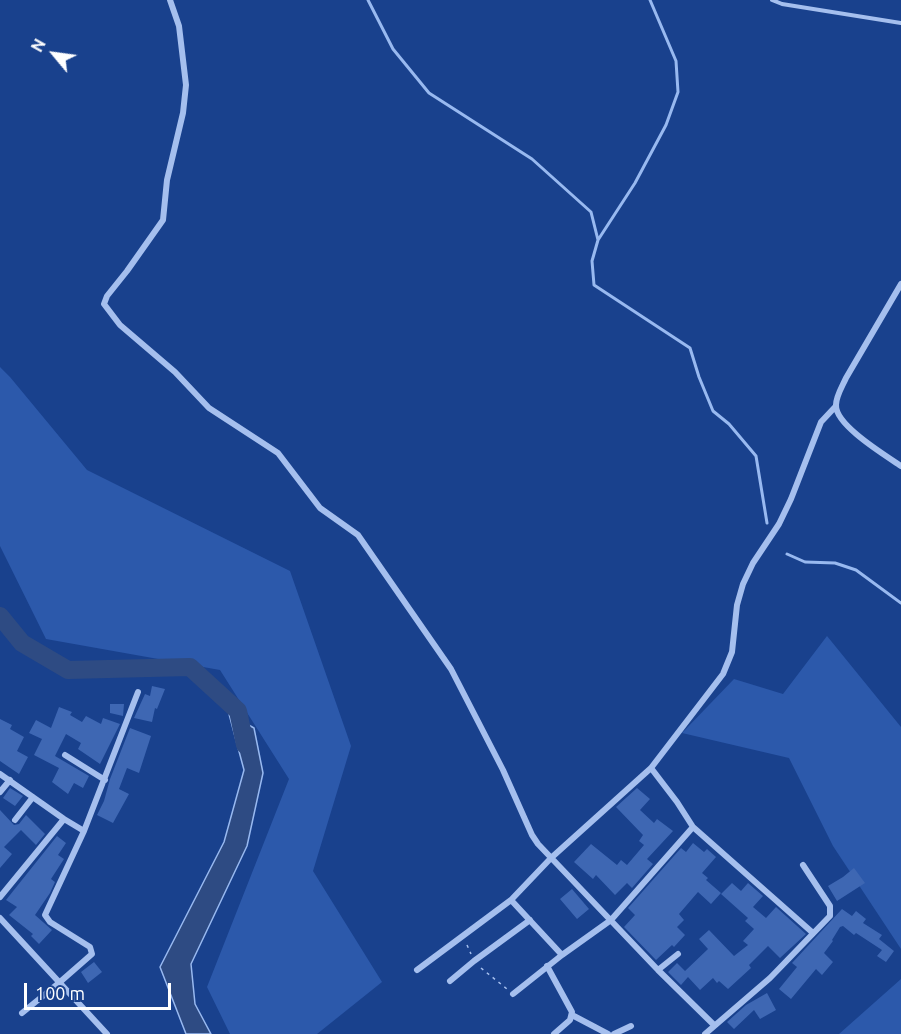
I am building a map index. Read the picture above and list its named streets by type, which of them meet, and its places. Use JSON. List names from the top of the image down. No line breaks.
{"scale_bar":"100 m","north":"top left"}
